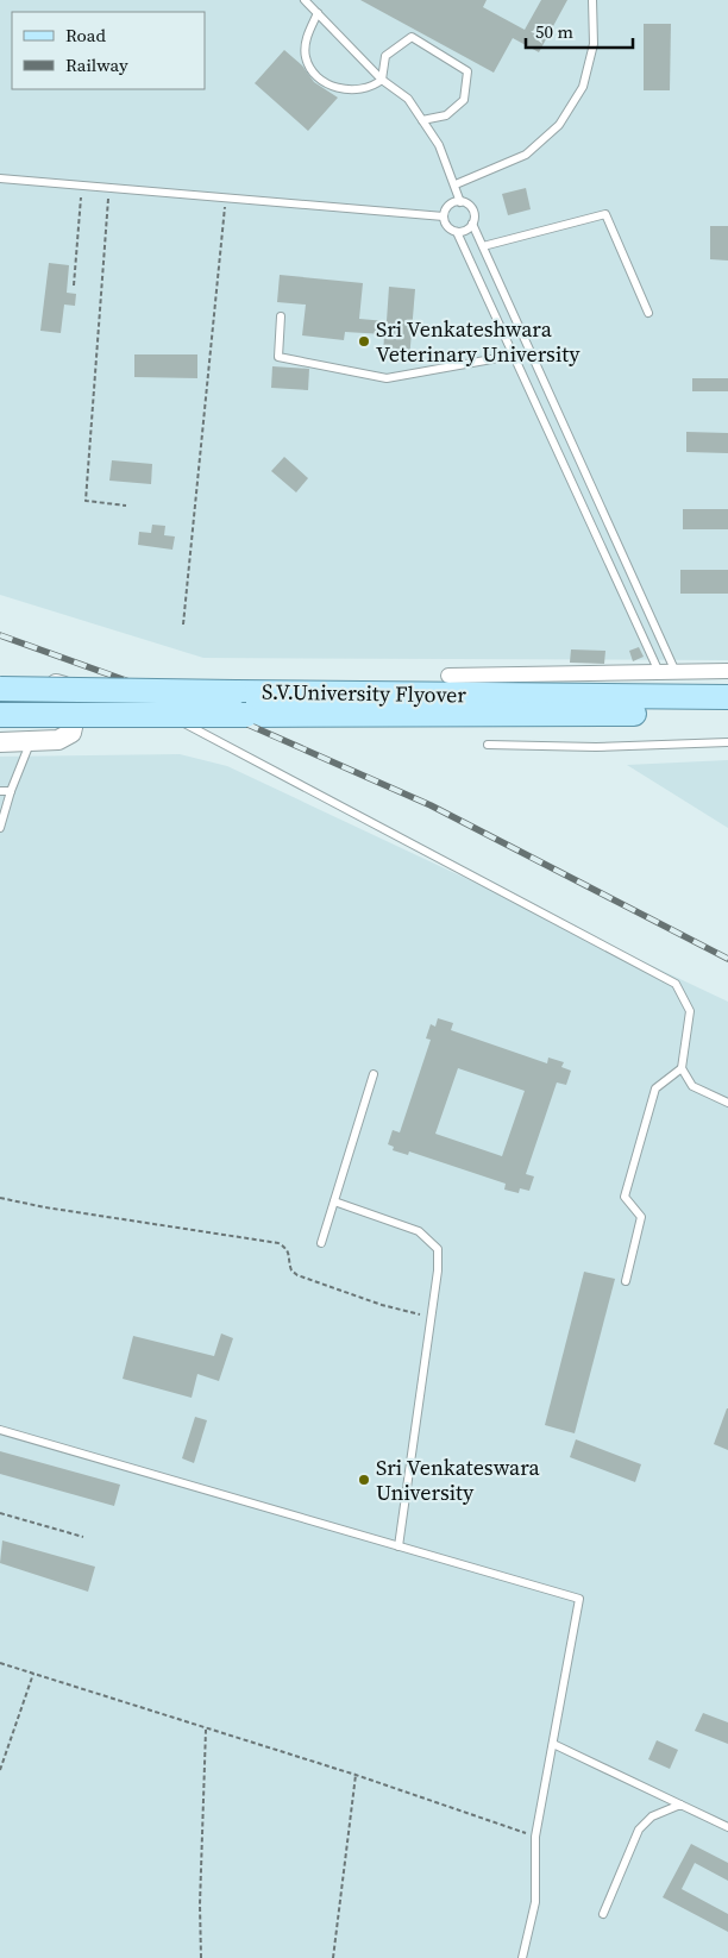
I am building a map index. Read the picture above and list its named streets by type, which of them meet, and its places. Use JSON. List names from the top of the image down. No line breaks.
{"streets":{"main road":["S.V.University Flyover"]},"places":["Sri Venkateshwara Veterinary University","Sri Venkateswara University"],"legend":["Road","Railway"],"scale_bar":"50 m"}
